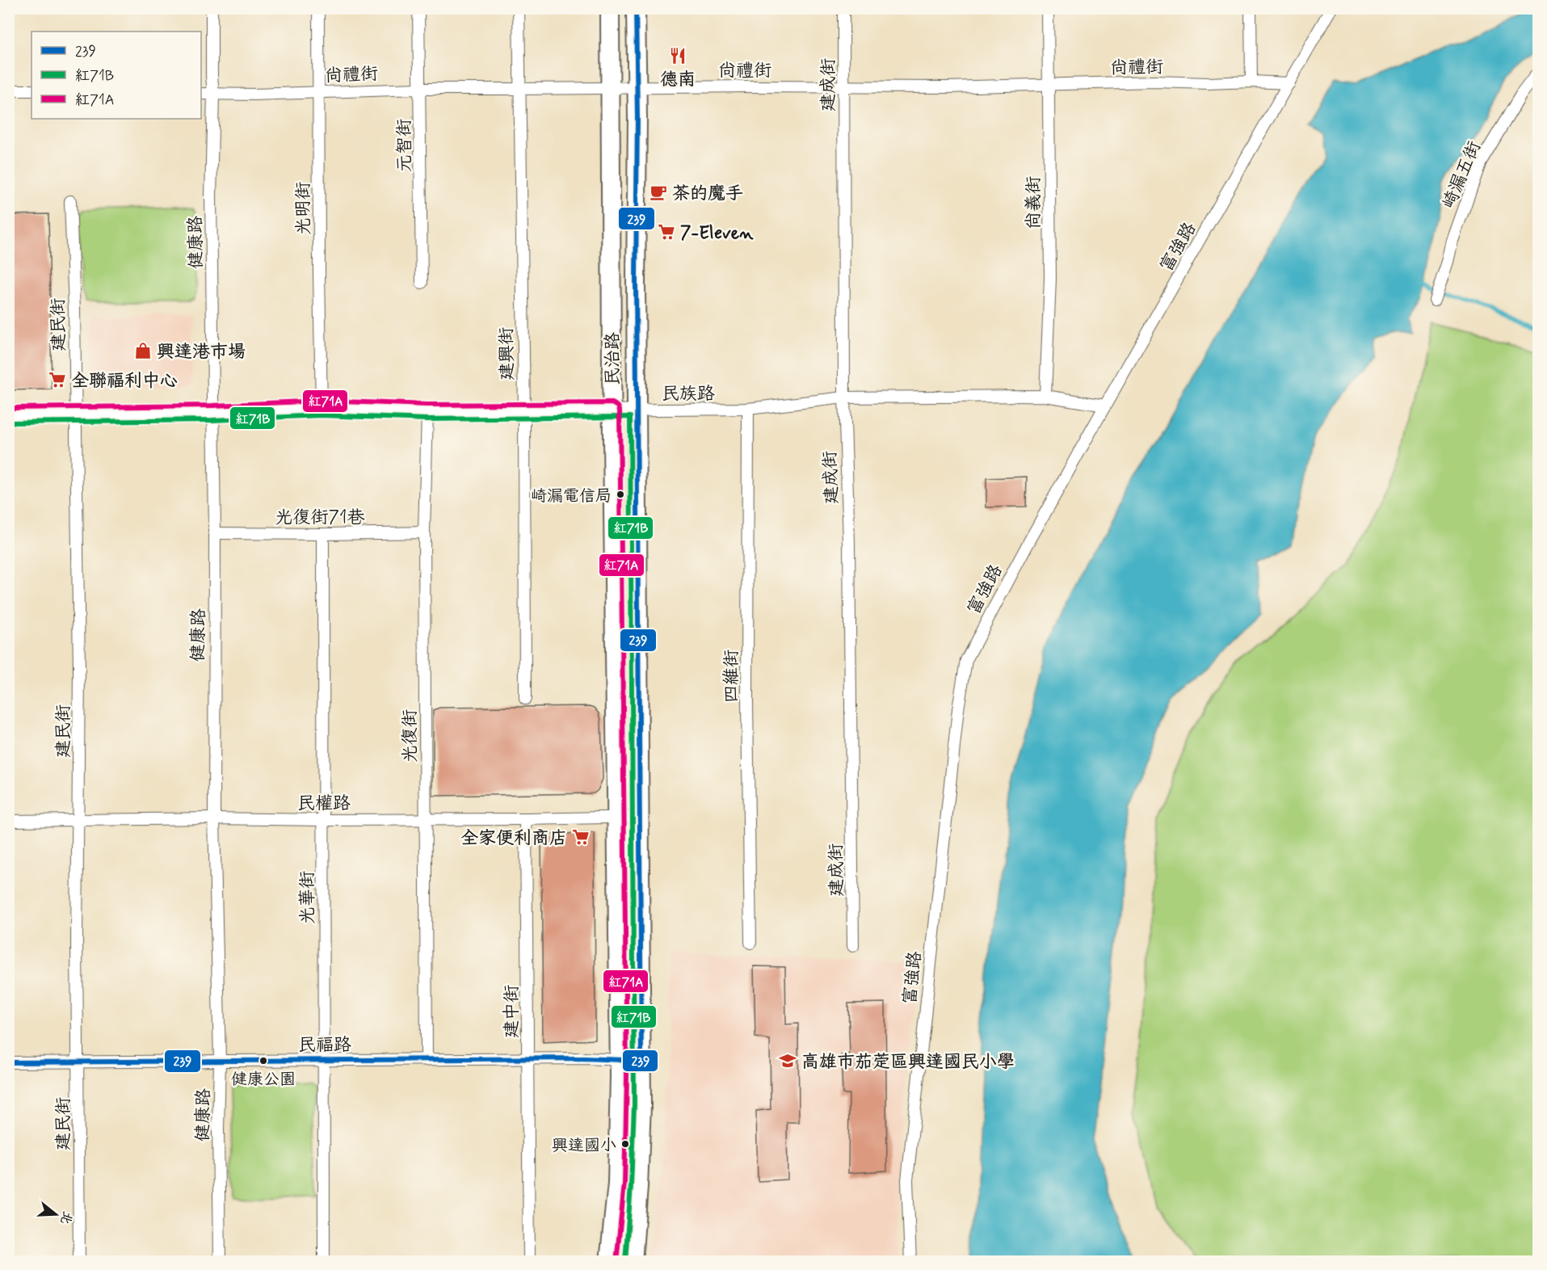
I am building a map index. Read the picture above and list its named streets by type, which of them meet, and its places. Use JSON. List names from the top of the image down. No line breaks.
{"streets":{"main road":["民治路"],"street":["尚禮街","建成街","元智街","崎漏五街","尚義街","光明街","健康路","富強路","建民街","建興街","民族路","光復街71巷","四維街","光復街","民權路","光華街","建中街","民福路"]},"crossings":[["尚禮街","建成街"],["尚禮街","元智街"],["尚禮街","尚義街"],["尚禮街","光明街"],["尚禮街","健康路"],["尚禮街","富強路"],["尚禮街","建興街"],["尚禮街","民治路"],["建成街","民族路"],["尚義街","民族路"],["光明街","民族路"],["健康路","民族路"],["健康路","光復街71巷"],["健康路","民權路"],["健康路","民福路"],["富強路","民族路"],["建民街","民族路"],["建民街","民權路"],["建民街","民福路"],["建興街","民族路"],["民治路","民族路"],["民治路","民權路"],["民治路","民福路"],["民族路","四維街"],["民族路","光復街"],["光復街71巷","光復街"],["光復街71巷","光華街"],["光復街","民權路"],["光復街","民福路"],["民權路","光華街"],["民權路","建中街"],["光華街","民福路"],["建中街","民福路"]],"places":{"restaurant":["德南"],"cafe":["茶的魔手"],"supermarket":["7-Eleven","全聯福利中心","全家便利商店"],"shop":["興達港市場"],"other":["崎漏電信局","健康公園","興達國小"],"school or university":["高雄市茄萣區興達國民小學"]},"lines":["transit line 239","transit line 紅71A","transit line 紅71B"],"legend":["239","紅71B","紅71A"],"north":"right"}
